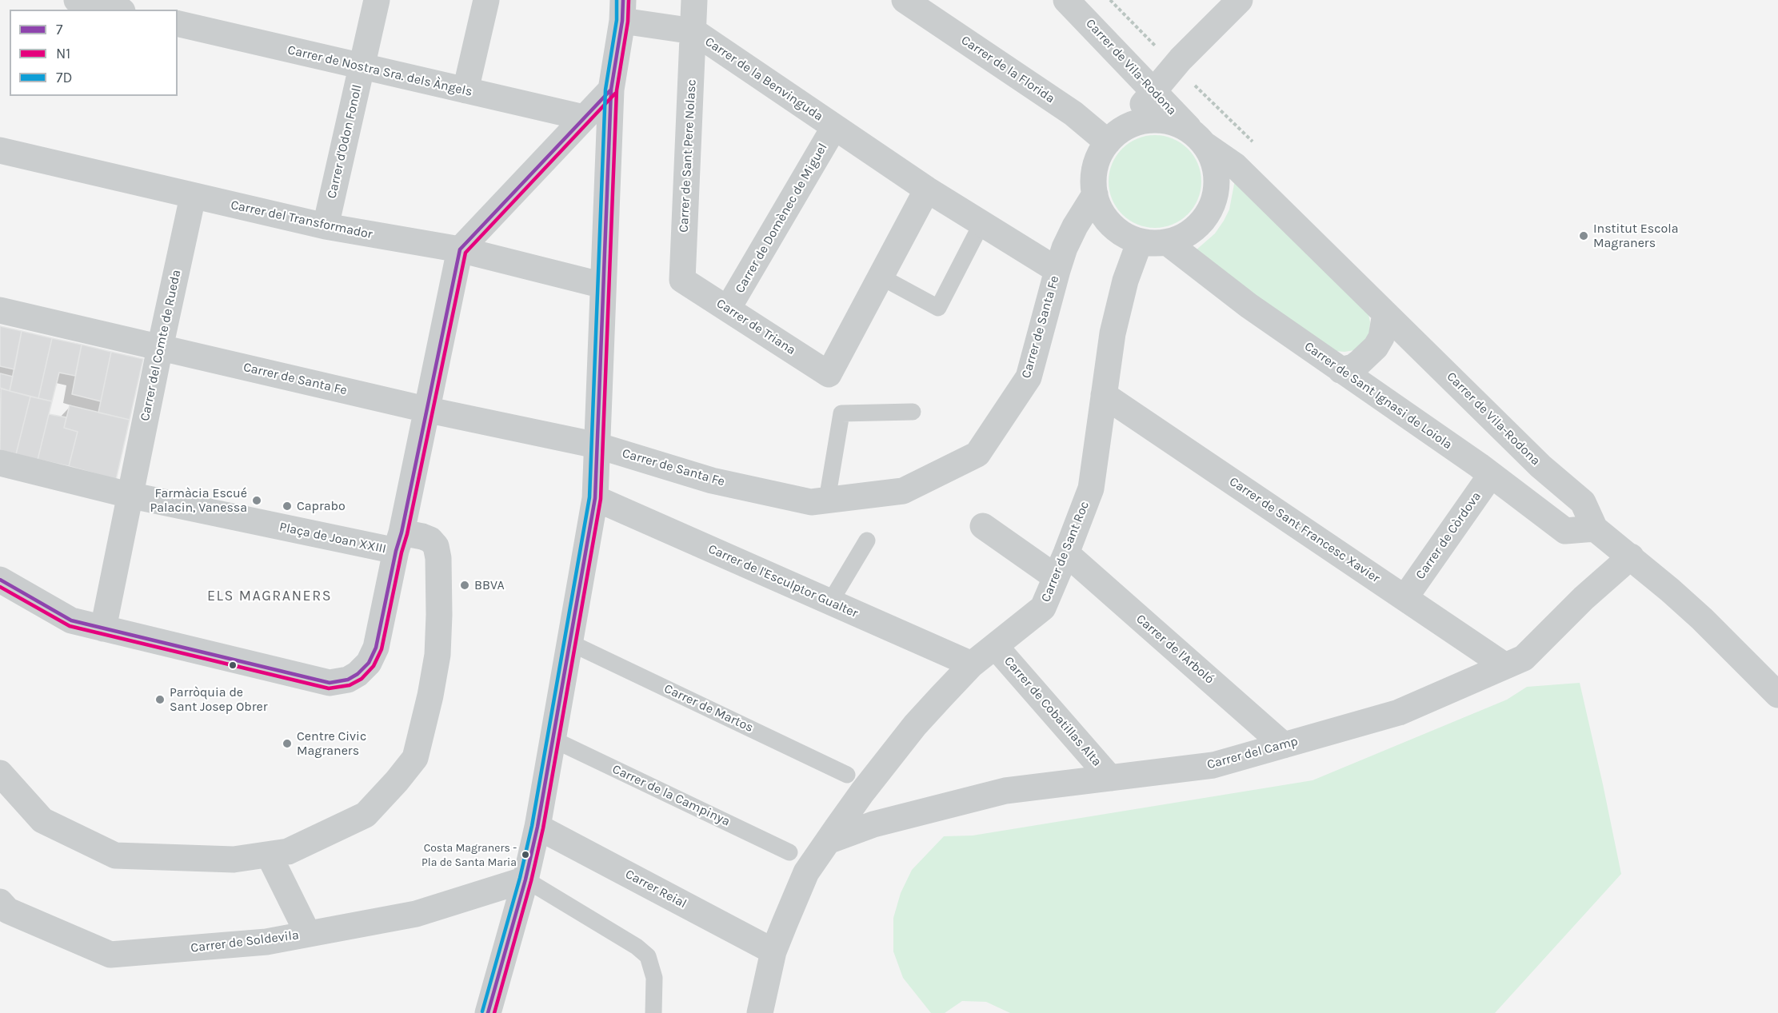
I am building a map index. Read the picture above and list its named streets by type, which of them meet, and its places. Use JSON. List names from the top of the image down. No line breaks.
{"streets":{"street":["Carrer de Vila-Rodona","Carrer de la Florida","Carrer de Nostra Sra. dels Àngels","Carrer de la Benvinguda","Carrer d'Odon Fonoll","Carrer de Sant Pere Nolasc","Carrer de Domènec de Miguel","Carrer del Transformador","Carrer de Triana","Carrer de Santa Fe","Carrer del Comte de Rueda","Carrer de Sant Ignasi de Loiola","Carrer de Sant Francesc Xavier","Carrer de Còrdova","Plaça de Joan XXIII","Carrer de Sant Roc","Carrer de l'Esculptor Gualter","Carrer de l'Arboló","Carrer de Cobatillas Alta","Carrer del Camp","Carrer Reial","Carrer de Soldevila"],"lane":["Carrer de Martos","Carrer de la Campinya"]},"crossings":[["Carrer de Vila-Rodona","Carrer de la Florida"],["Carrer de Vila-Rodona","Carrer de Santa Fe"],["Carrer de Vila-Rodona","Carrer de Sant Ignasi de Loiola"],["Carrer de Vila-Rodona","Carrer de Sant Roc"],["Carrer de Vila-Rodona","Carrer del Camp"],["Carrer de la Florida","Carrer de Santa Fe"],["Carrer de la Florida","Carrer de Sant Ignasi de Loiola"],["Carrer de la Florida","Carrer de Sant Roc"],["Carrer de Nostra Sra. dels Àngels","Carrer d'Odon Fonoll"],["Carrer de la Benvinguda","Carrer de Sant Pere Nolasc"],["Carrer de la Benvinguda","Carrer de Domènec de Miguel"],["Carrer de la Benvinguda","Carrer de Santa Fe"],["Carrer d'Odon Fonoll","Carrer del Transformador"],["Carrer de Sant Pere Nolasc","Carrer de Triana"],["Carrer de Domènec de Miguel","Carrer de Triana"],["Carrer del Transformador","Carrer del Comte de Rueda"],["Carrer de Santa Fe","Carrer del Comte de Rueda"],["Carrer de Santa Fe","Carrer de Sant Ignasi de Loiola"],["Carrer de Santa Fe","Carrer de Sant Roc"],["Carrer del Comte de Rueda","Plaça de Joan XXIII"],["Carrer de Sant Ignasi de Loiola","Carrer de Còrdova"],["Carrer de Sant Ignasi de Loiola","Carrer de Sant Roc"],["Carrer de Sant Francesc Xavier","Carrer de Còrdova"],["Carrer de Sant Francesc Xavier","Carrer de Sant Roc"],["Carrer de Sant Francesc Xavier","Carrer del Camp"],["Carrer de Sant Roc","Carrer de l'Esculptor Gualter"],["Carrer de Sant Roc","Carrer de l'Arboló"],["Carrer de Sant Roc","Carrer de Cobatillas Alta"],["Carrer de Sant Roc","Carrer del Camp"],["Carrer de Sant Roc","Carrer Reial"],["Carrer de l'Arboló","Carrer del Camp"],["Carrer de Cobatillas Alta","Carrer del Camp"]],"districts":["ELS MAGRANERS"],"places":["Institut Escola Magraners","Farmàcia Escué Palacin, Vanessa","Caprabo","BBVA","Parròquia de Sant Josep Obrer","Centre Civic Magraners","Costa Magraners - Pla de Santa Maria"],"lines":["transit line 7","transit line N1","transit line 7D"],"legend":["7","N1","7D"]}
